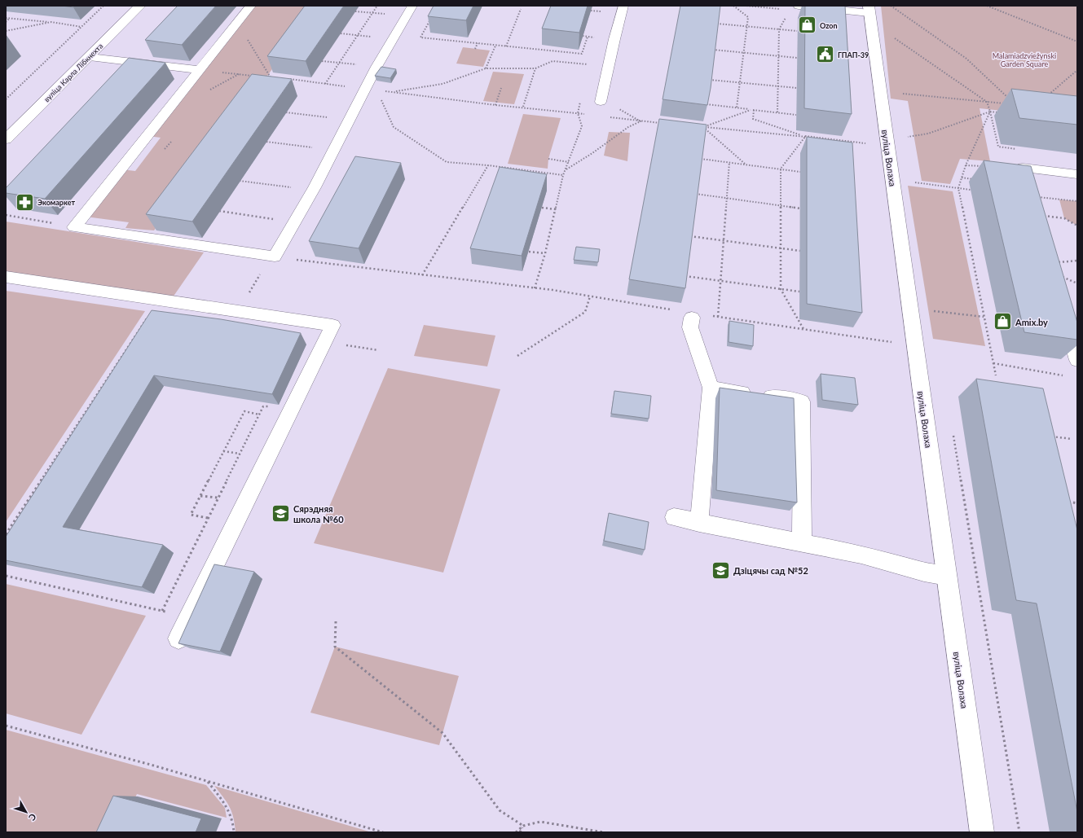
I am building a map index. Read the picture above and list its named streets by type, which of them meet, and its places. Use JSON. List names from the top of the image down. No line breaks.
{"streets":{"street":["вуліца Карла Лібкнехта","вуліца Волаха"]},"parks":["Malamiadzviežynski Garden Square"],"places":{"shop":["Ozon","Amix.by"],"public building":["ГПАП-39"],"pharmacy":["Экомаркет"],"school or university":["Сярэдняя школа №60","Дзіцячы сад №52"]},"north":"bottom right"}
